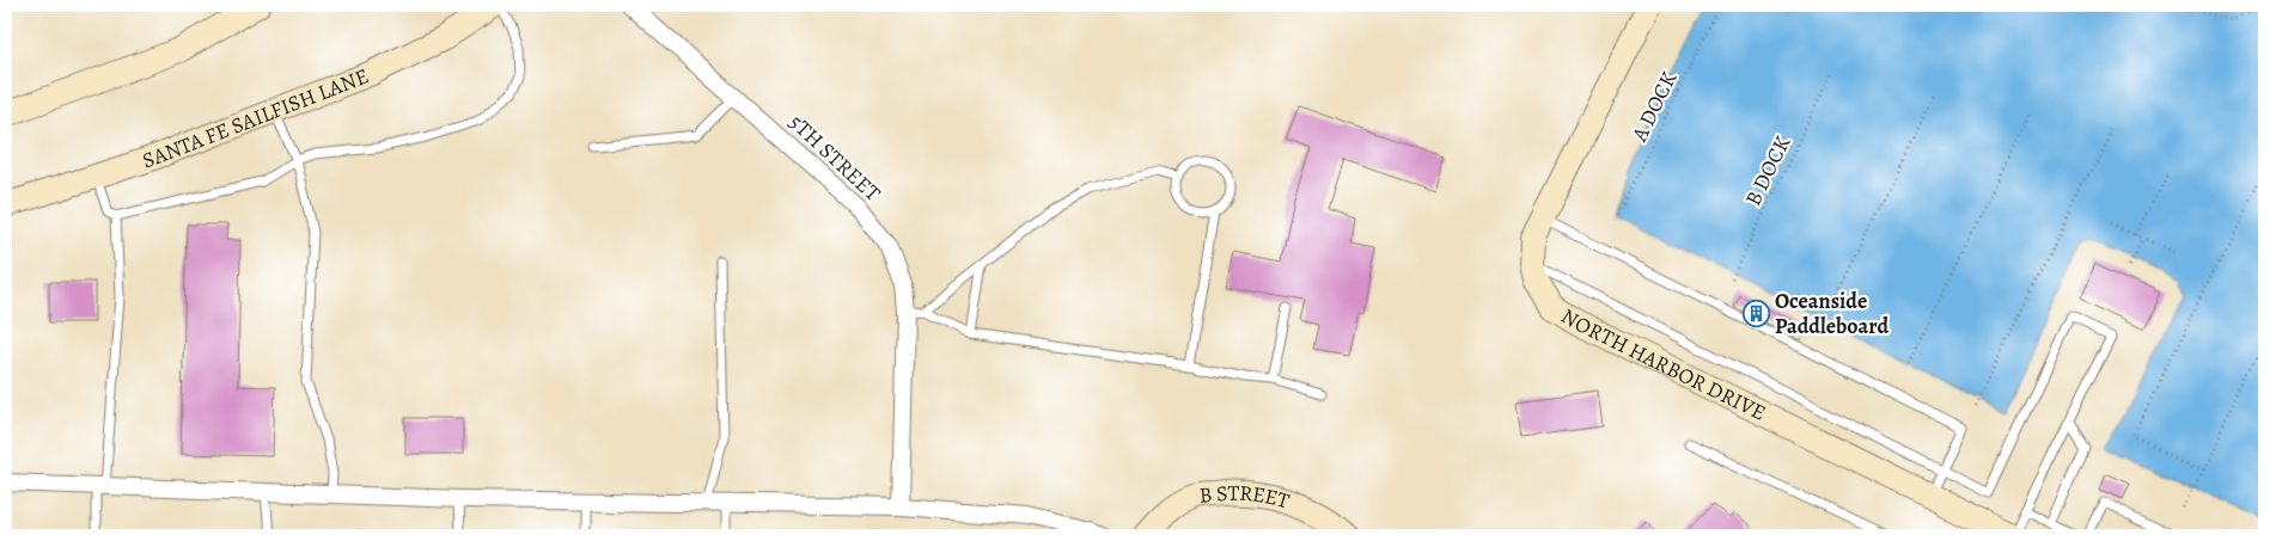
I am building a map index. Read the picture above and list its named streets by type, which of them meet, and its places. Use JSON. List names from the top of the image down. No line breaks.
{"streets":{"street":["SANTA FE SAILFISH LANE","5TH STREET","NORTH HARBOR DRIVE","B STREET"],"path":["A DOCK","B DOCK"]},"places":{"building":["Oceanside Paddleboard"]}}
